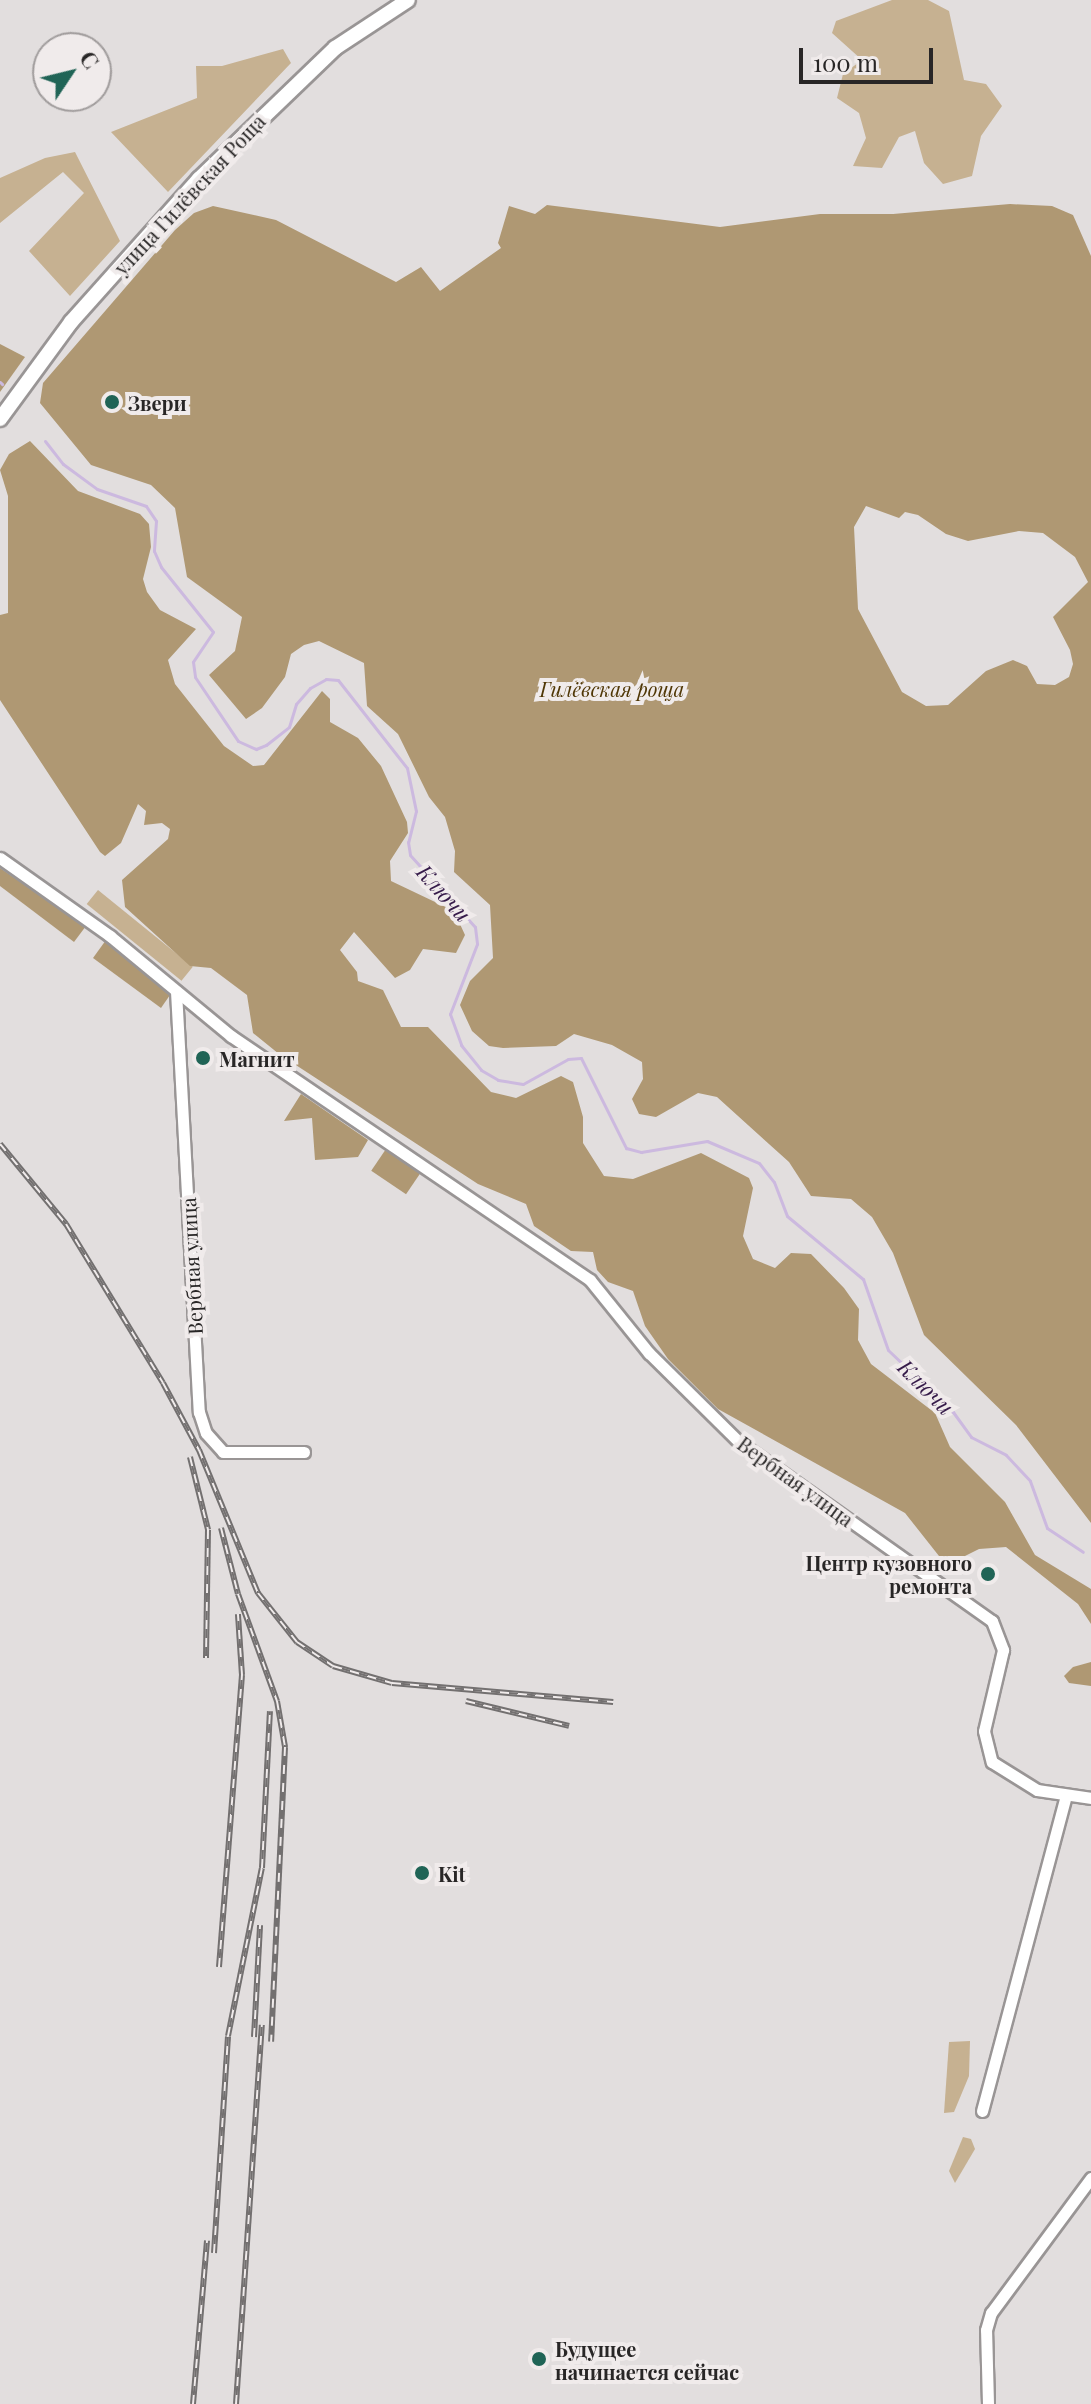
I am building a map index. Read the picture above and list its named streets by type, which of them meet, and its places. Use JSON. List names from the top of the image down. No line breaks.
{"streets":{"street":["улица Гилёвская Роща","Вербная улица"]},"water":["Ключи"],"parks":["Гилёвская роща"],"places":["Звери","Магнит","Центр кузовного ремонта","Kit","Будущее начинается сейчас"],"scale_bar":"100 m","north":"top right"}
